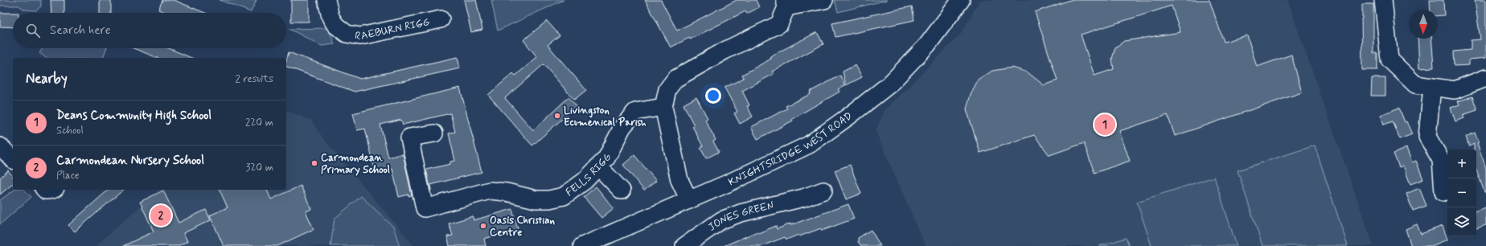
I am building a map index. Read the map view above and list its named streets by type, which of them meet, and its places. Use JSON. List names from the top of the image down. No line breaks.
{"streets":{"street":["RAEBURN RIGG","KNIGHTSRIDGE WEST ROAD","FELLS RIGG","JONES GREEN"]},"places":["Livingston Ecumenical Parish","Carmondean Primary School","Oasis Christian Centre"],"north":"bottom","page":{"search":"Search here","heading":["Nearby","2 results"],"list":[{"mark":"1","name":"Deans Community High School","note":"School","value":"220 m"},{"mark":"2","name":"Carmondean Nursery School","note":"Place","value":"320 m"}],"pins":["1","2"],"map_buttons":["+","−"]}}
